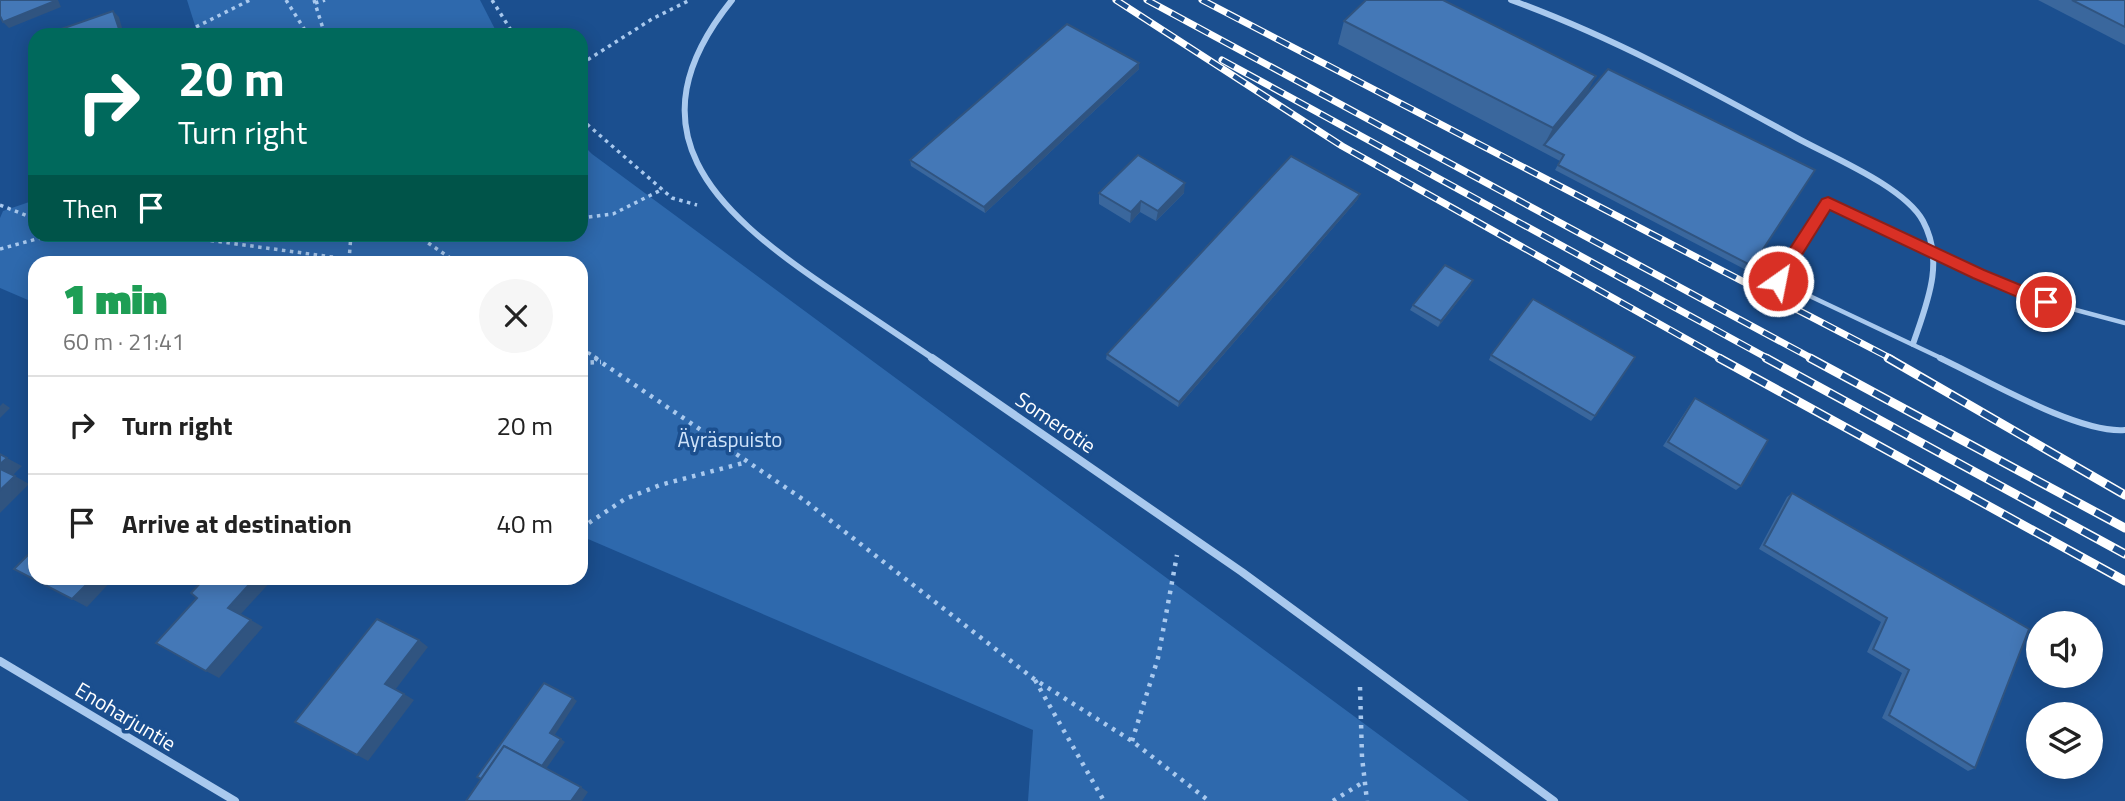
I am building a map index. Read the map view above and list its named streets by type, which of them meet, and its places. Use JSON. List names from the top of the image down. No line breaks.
{"streets":{"street":["Somerotie","Enoharjuntie"]},"parks":["Äyräspuisto"],"page":{"turn":["20 m","Turn right"],"then":"Then","heading":["1 min","60 m · 21:41"],"list":[{"name":"Turn right","value":"20 m"},{"name":"Arrive at destination","value":"40 m"}]}}
